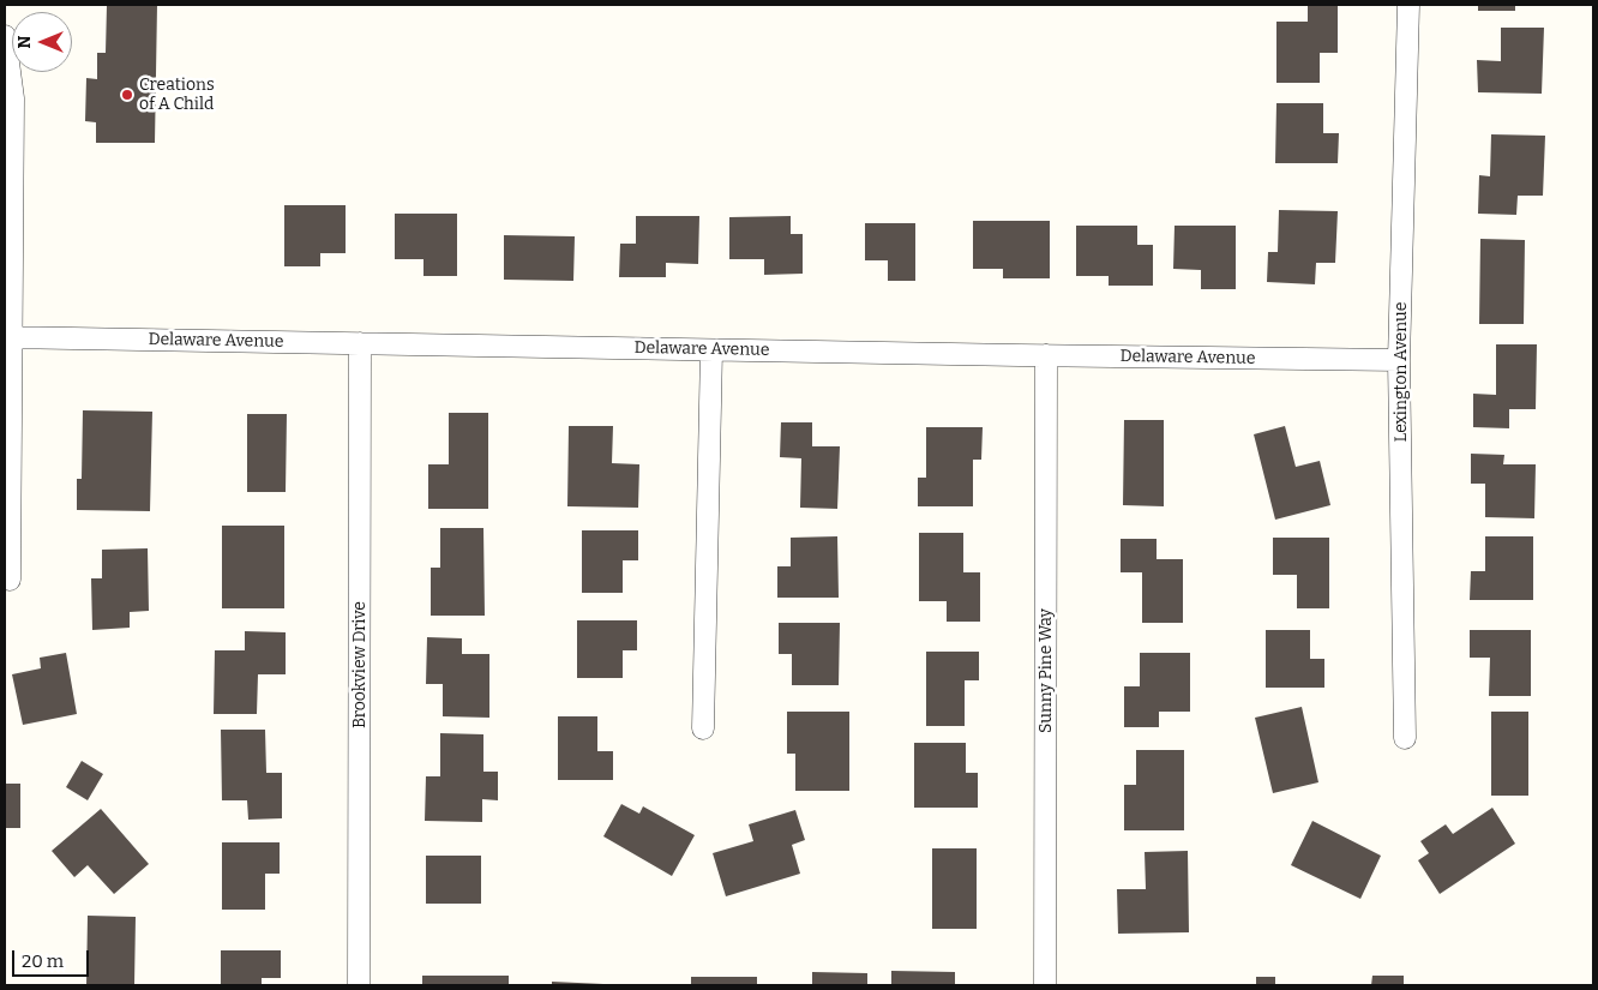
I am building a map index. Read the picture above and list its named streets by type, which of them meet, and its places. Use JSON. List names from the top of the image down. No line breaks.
{"streets":{"street":["Delaware Avenue","Lexington Avenue","Brookview Drive","Sunny Pine Way"]},"crossings":[["Delaware Avenue","Lexington Avenue"],["Delaware Avenue","Brookview Drive"],["Delaware Avenue","Sunny Pine Way"]],"places":["Creations of A Child"],"scale_bar":"20 m","north":"left"}
